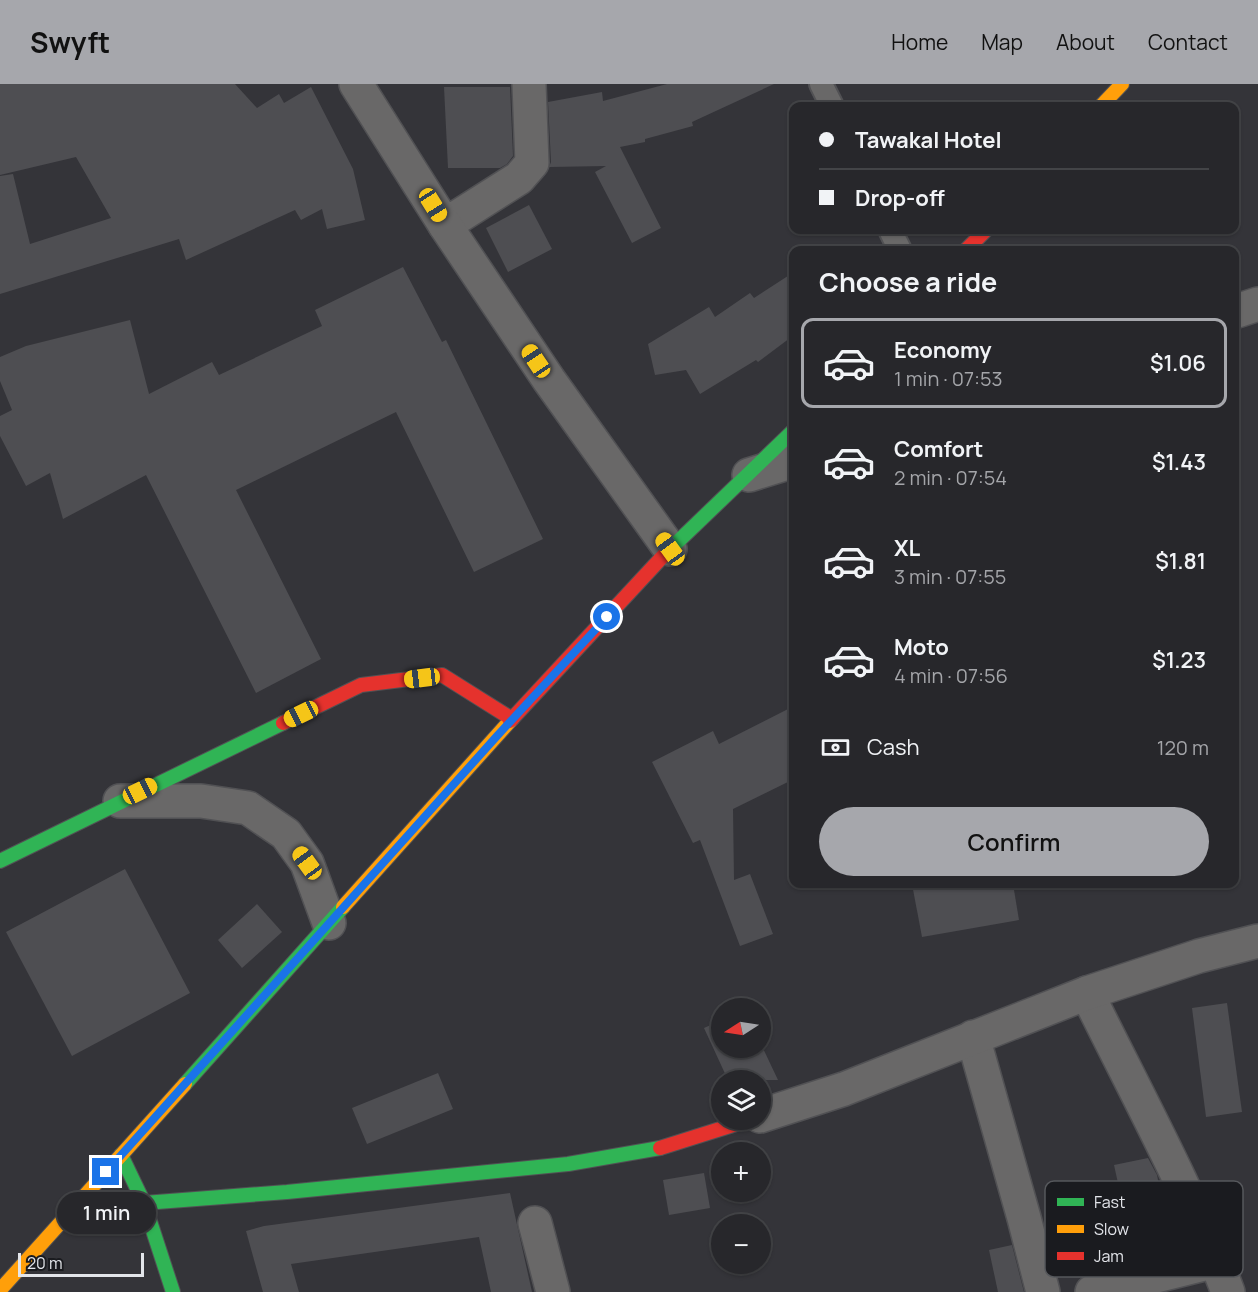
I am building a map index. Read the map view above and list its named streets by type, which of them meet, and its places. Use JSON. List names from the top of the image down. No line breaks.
{"legend":["Fast","Slow","Jam"],"scale_bar":"20 m","north":"left","page":{"header":"Swyft","nav":["Home","Map","About","Contact"],"banner":["Tawakal Hotel","Drop-off"],"heading":"Choose a ride","list":[{"name":"Economy","note":"1 min · 07:53","value":"$1.06"},{"name":"Comfort","note":"2 min · 07:54","value":"$1.43"},{"name":"XL","note":"3 min · 07:55","value":"$1.81"},{"name":"Moto","note":"4 min · 07:56","value":"$1.23"}],"pay":["Cash","120 m"],"buttons":"Confirm","map_buttons":["+","−"],"bubble":"1 min","scale":"20 m"}}
